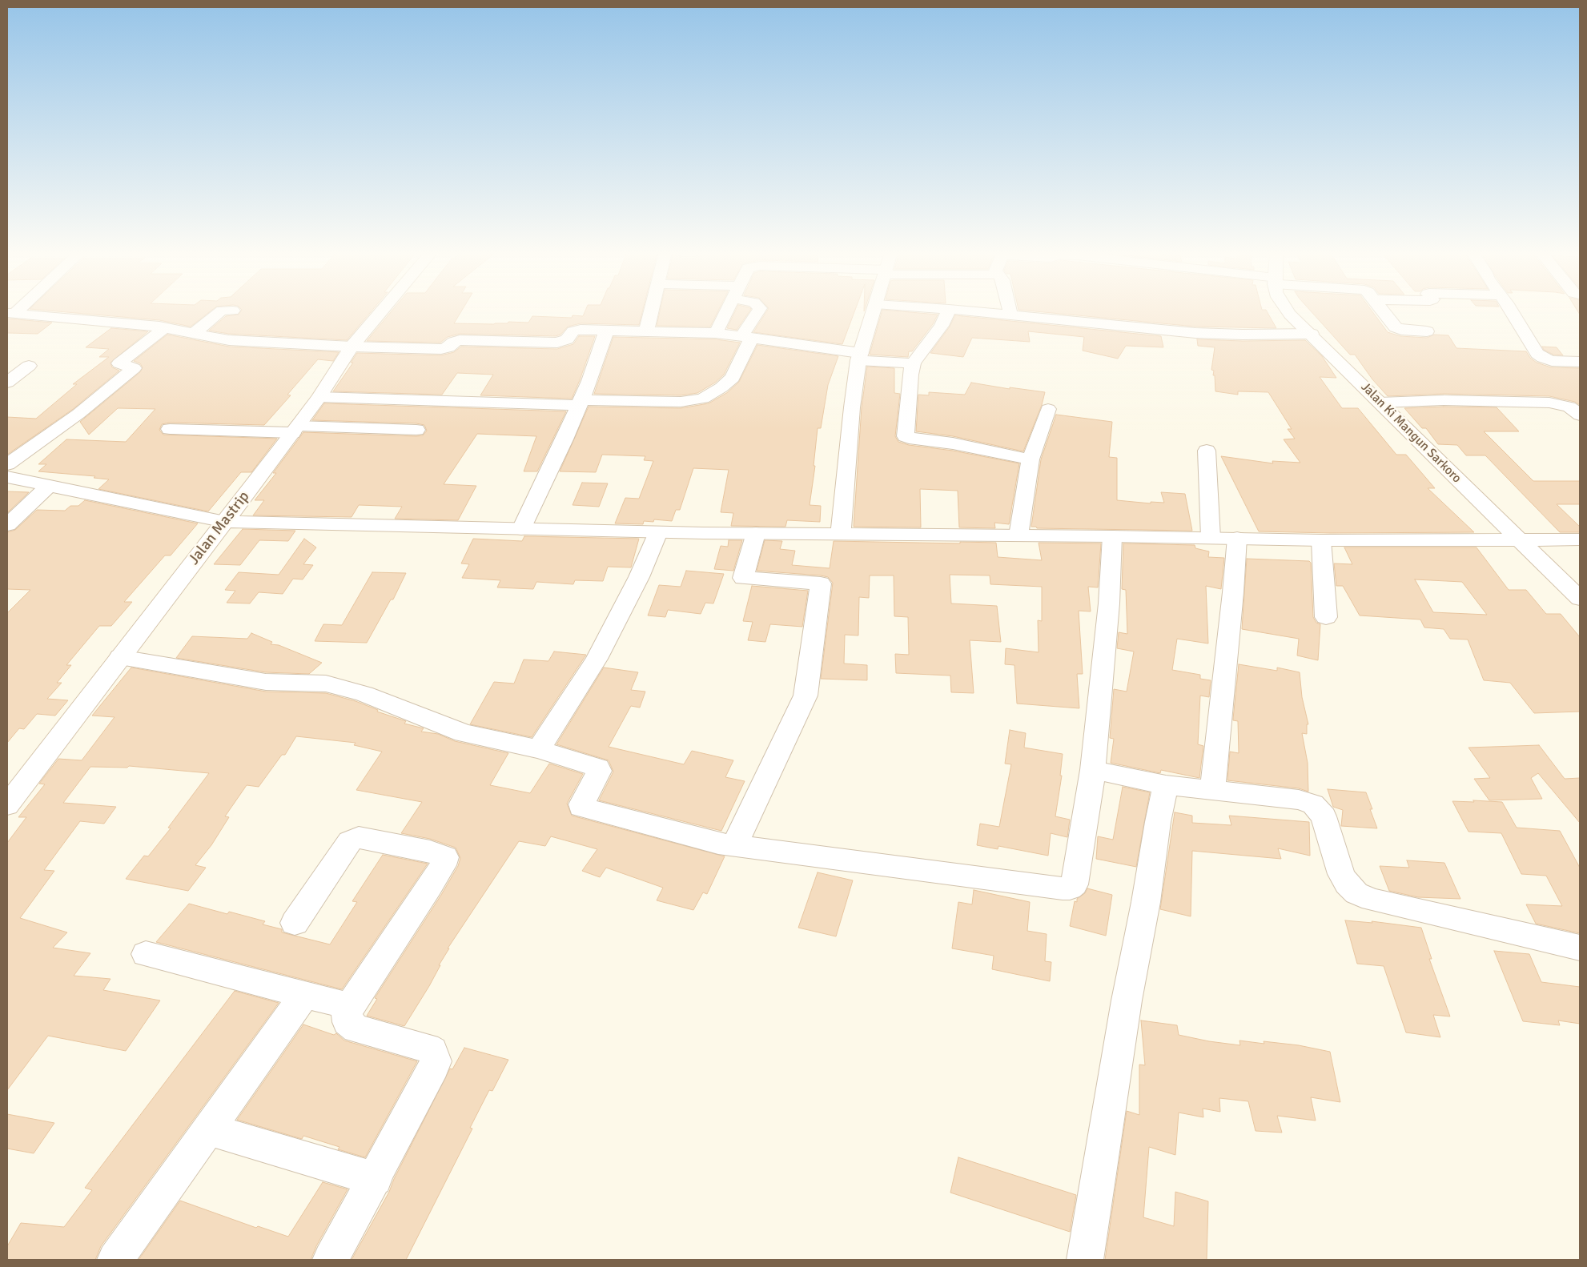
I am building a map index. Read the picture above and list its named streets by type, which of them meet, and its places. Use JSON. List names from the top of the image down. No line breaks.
{"streets":{"street":["Jalan Ki Mangun Sarkoro","Jalan Mastrip"]}}
